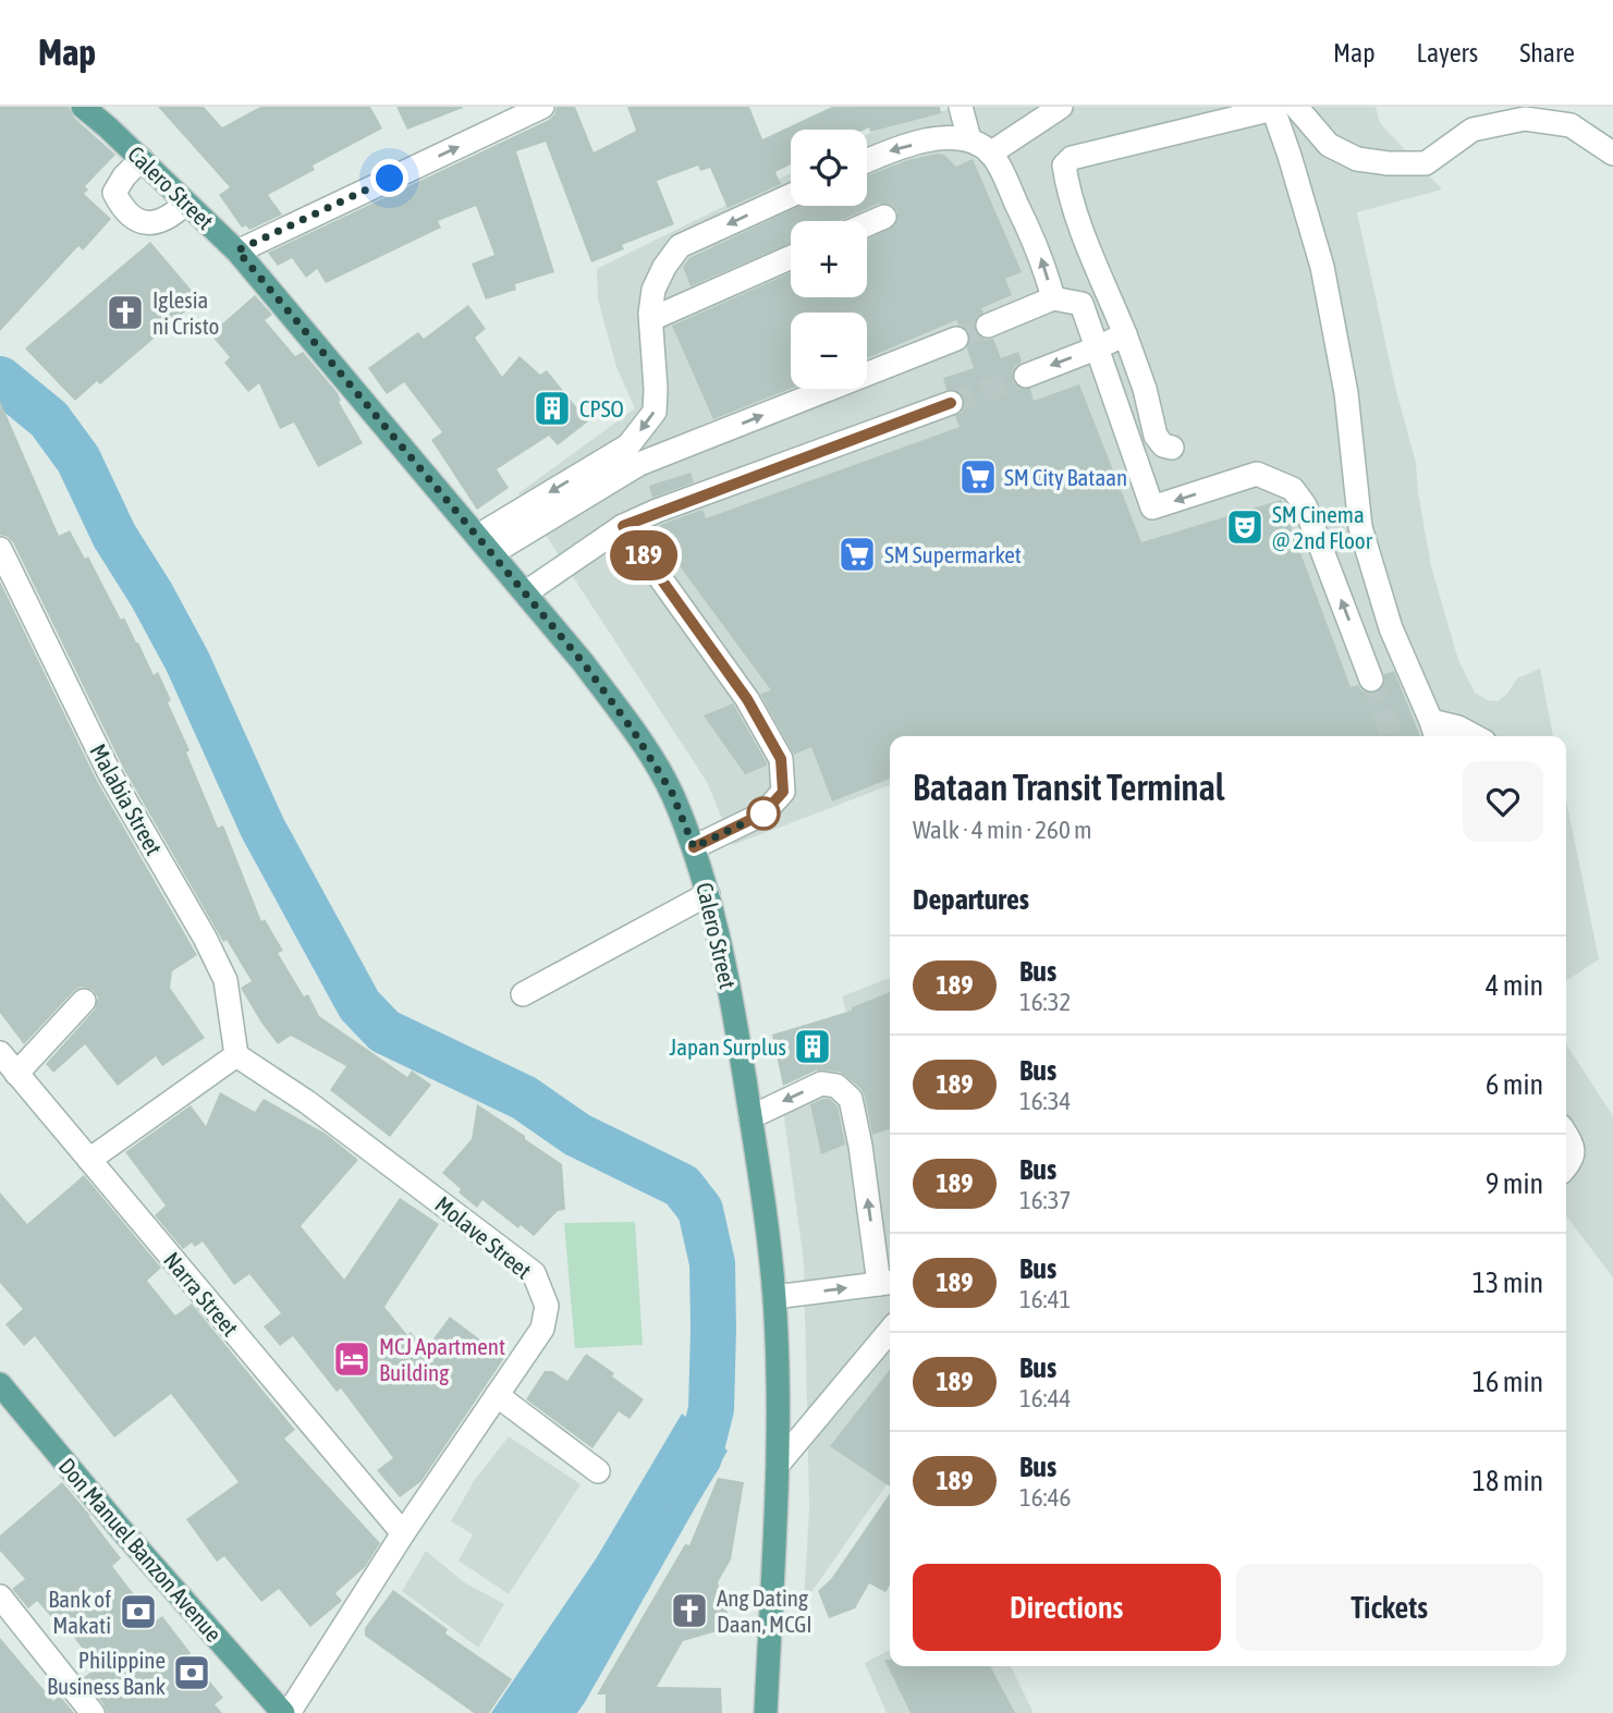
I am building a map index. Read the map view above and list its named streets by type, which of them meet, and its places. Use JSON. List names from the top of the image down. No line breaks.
{"streets":{"main road":["Calero Street","Don Manuel Banzon Avenue"],"street":["Malabia Street","Molave Street","Narra Street"]},"crossings":[["Malabia Street","Molave Street"],["Molave Street","Narra Street"]],"places":{"church":["Iglesia ni Cristo","Ang Dating Daan, MCGI"],"building":["CPSO","Japan Surplus"],"supermarket":["SM City Bataan","SM Supermarket"],"theatre":["SM Cinema @ 2nd Floor"],"hotel":["MCJ Apartment Building"],"bank":["Bank of Makati","Philippine Business Bank"]},"lines":["bus line 189"],"page":{"header":"Map","nav":["Map","Layers","Share"],"on_map":"189","map_buttons":["+","−"],"heading":[["Bataan Transit Terminal","Walk · 4 min · 260 m"],"Departures"],"list":[{"mark":"189","name":"Bus","note":"16:32","value":"4 min"},{"mark":"189","name":"Bus","note":"16:34","value":"6 min"},{"mark":"189","name":"Bus","note":"16:37","value":"9 min"},{"mark":"189","name":"Bus","note":"16:41","value":"13 min"},{"mark":"189","name":"Bus","note":"16:44","value":"16 min"},{"mark":"189","name":"Bus","note":"16:46","value":"18 min"}],"buttons":["Directions","Tickets"]}}
